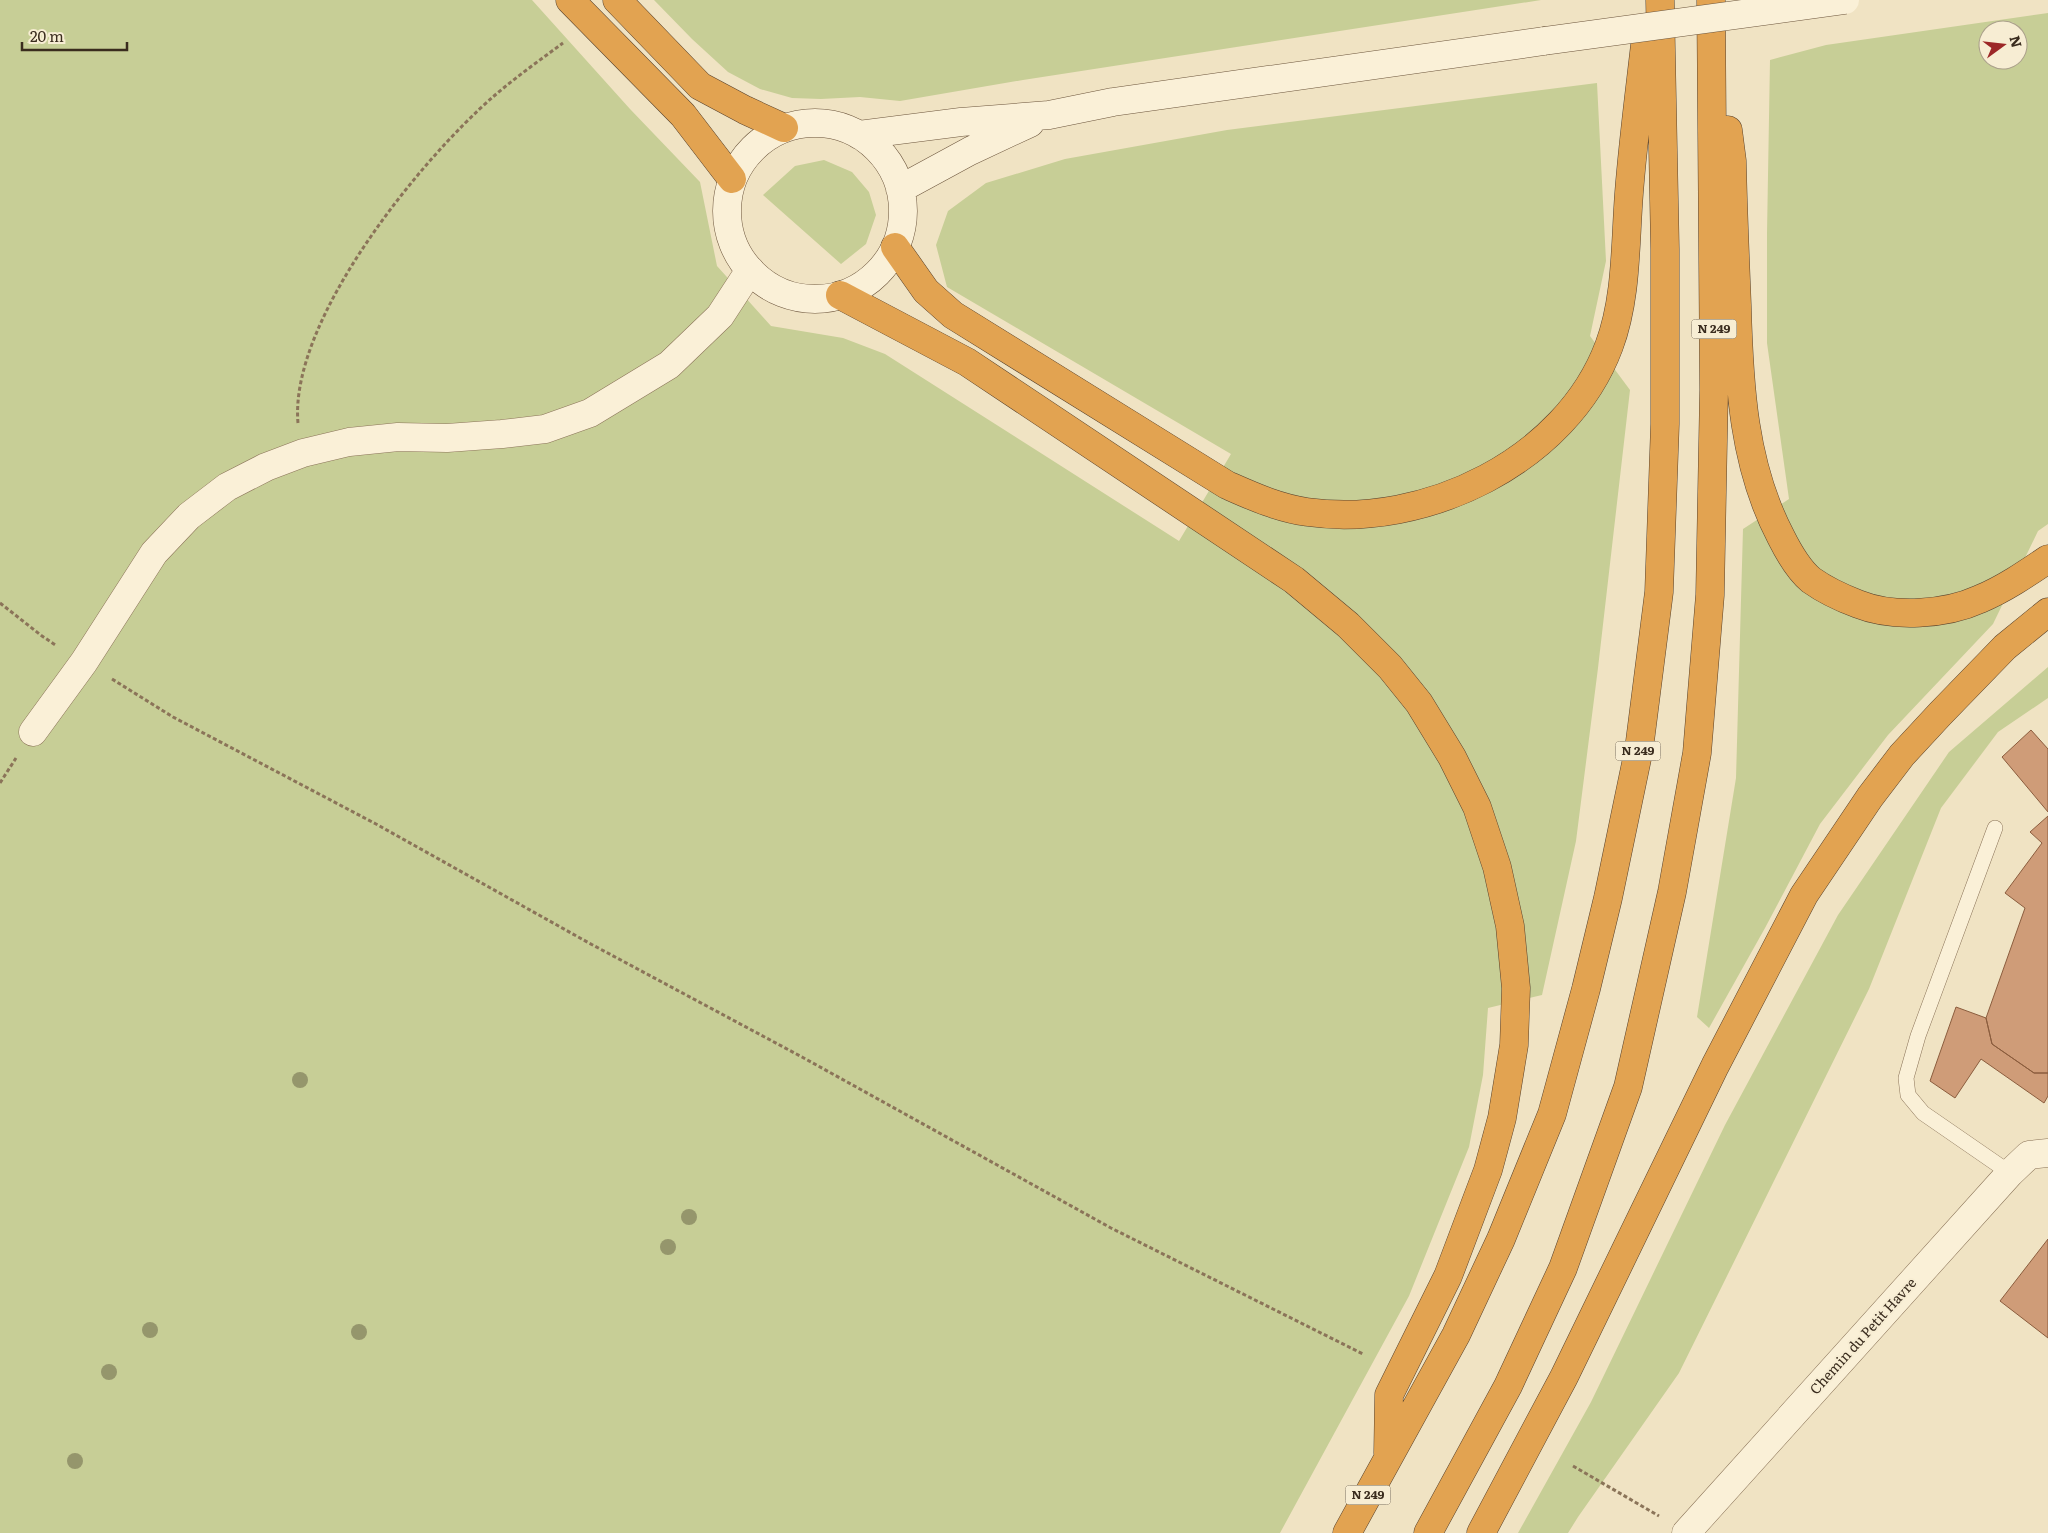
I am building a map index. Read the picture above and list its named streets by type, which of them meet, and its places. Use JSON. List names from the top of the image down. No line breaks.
{"streets":{"highway":["N 249"],"main road":["Chemin du Petit Havre"]},"scale_bar":"20 m","north":"right"}
